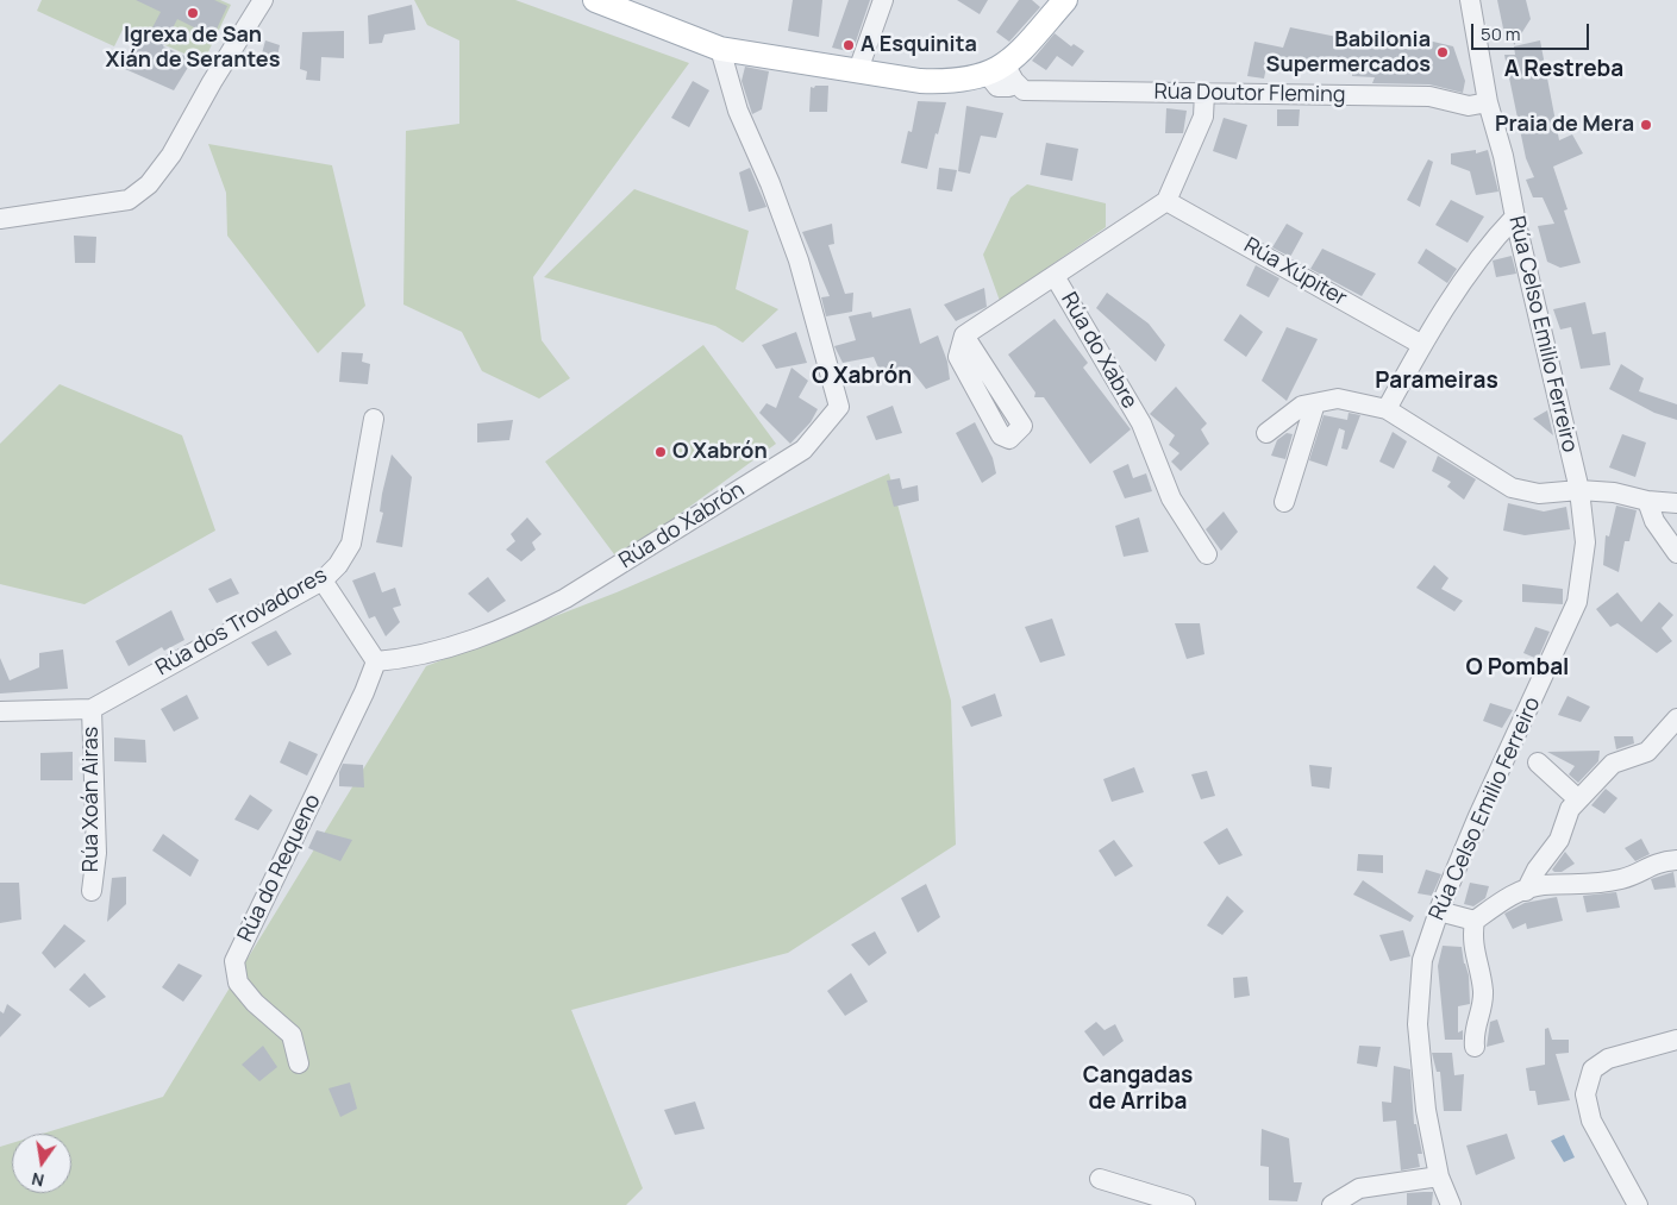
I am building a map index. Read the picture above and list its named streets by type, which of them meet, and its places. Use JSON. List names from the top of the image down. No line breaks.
{"streets":{"street":["Rúa Doutor Fleming","Rúa Xúpiter","Rúa Celso Emilio Ferreiro","Rúa do Xabre","Rúa do Xabrón","Rúa dos Trovadores","Rúa Xoán Airas","Rúa do Requeno"]},"crossings":[["Rúa Doutor Fleming","Rúa Celso Emilio Ferreiro"],["Rúa Xúpiter","Rúa do Xabre"],["Rúa do Xabrón","Rúa do Requeno"],["Rúa dos Trovadores","Rúa Xoán Airas"]],"districts":["A Restreba","O Xabrón","Parameiras","O Pombal","Cangadas de Arriba"],"places":["Igrexa de San Xián de Serantes","A Esquinita","Babilonia Supermercados","Praia de Mera","O Xabrón"],"scale_bar":"50 m","north":"bottom"}
